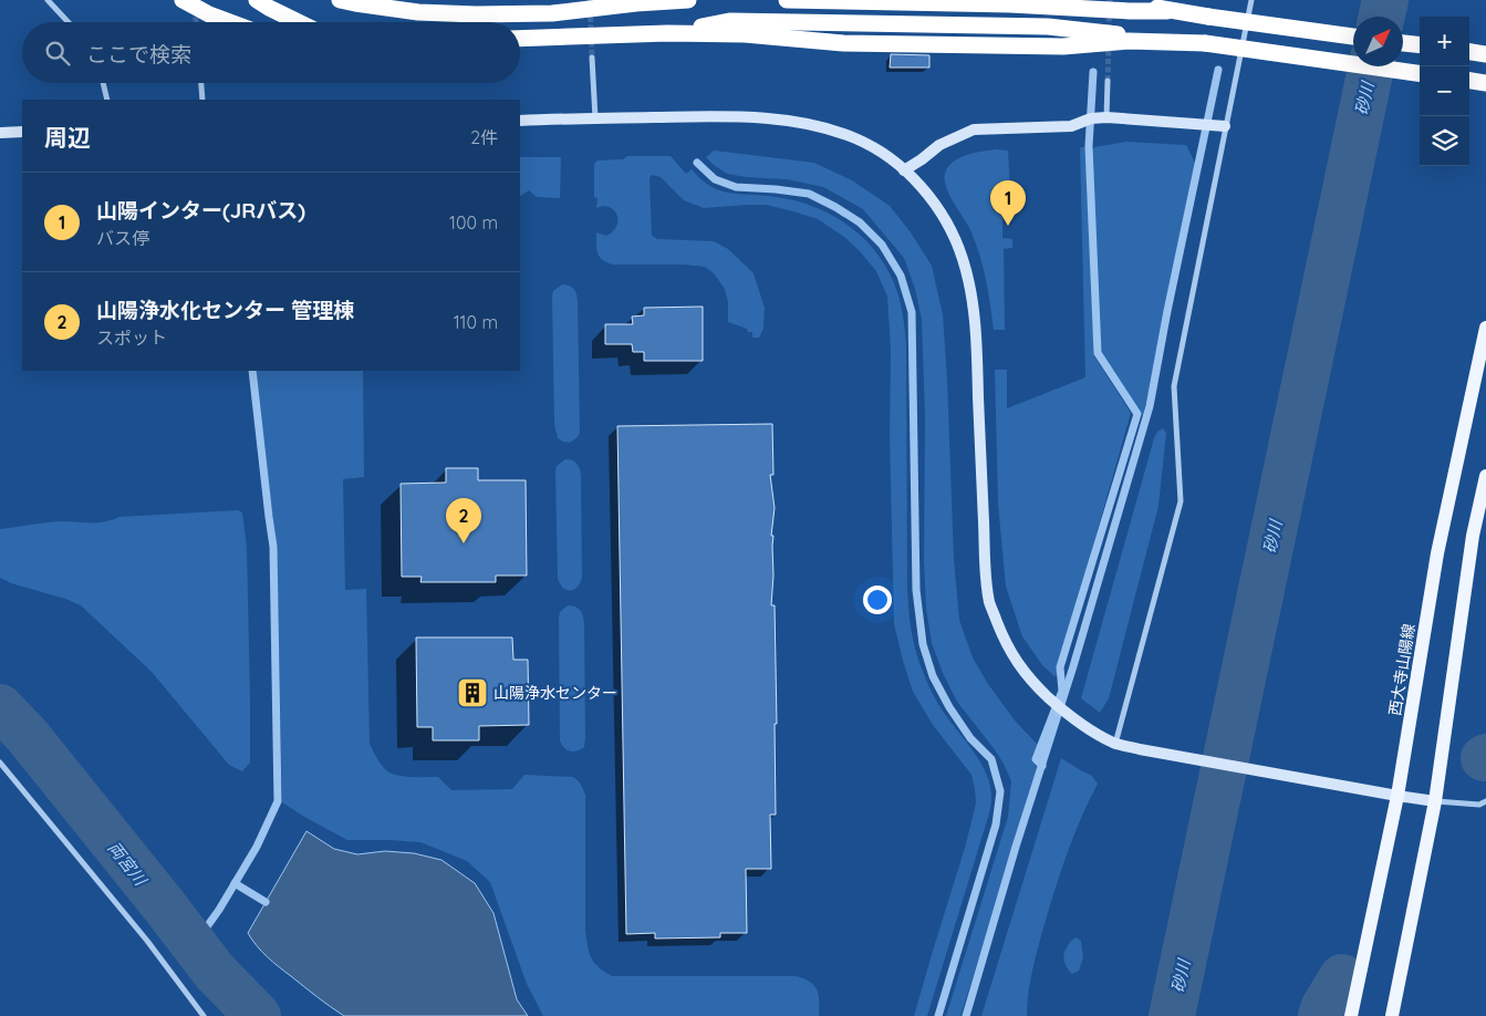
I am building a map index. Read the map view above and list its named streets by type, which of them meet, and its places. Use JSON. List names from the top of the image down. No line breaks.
{"streets":{"main road":["西大寺山陽線"]},"water":["砂川","両宮川"],"places":{"building":["山陽浄水センター"]},"north":"top right","page":{"map_buttons":["+","−"],"search":"ここで検索","heading":["周辺","2件"],"list":[{"mark":"1","name":"山陽インター(JRバス)","note":"バス停","value":"100 m"},{"mark":"2","name":"山陽浄水化センター 管理棟","note":"スポット","value":"110 m"}],"pins":["1","2"]}}
